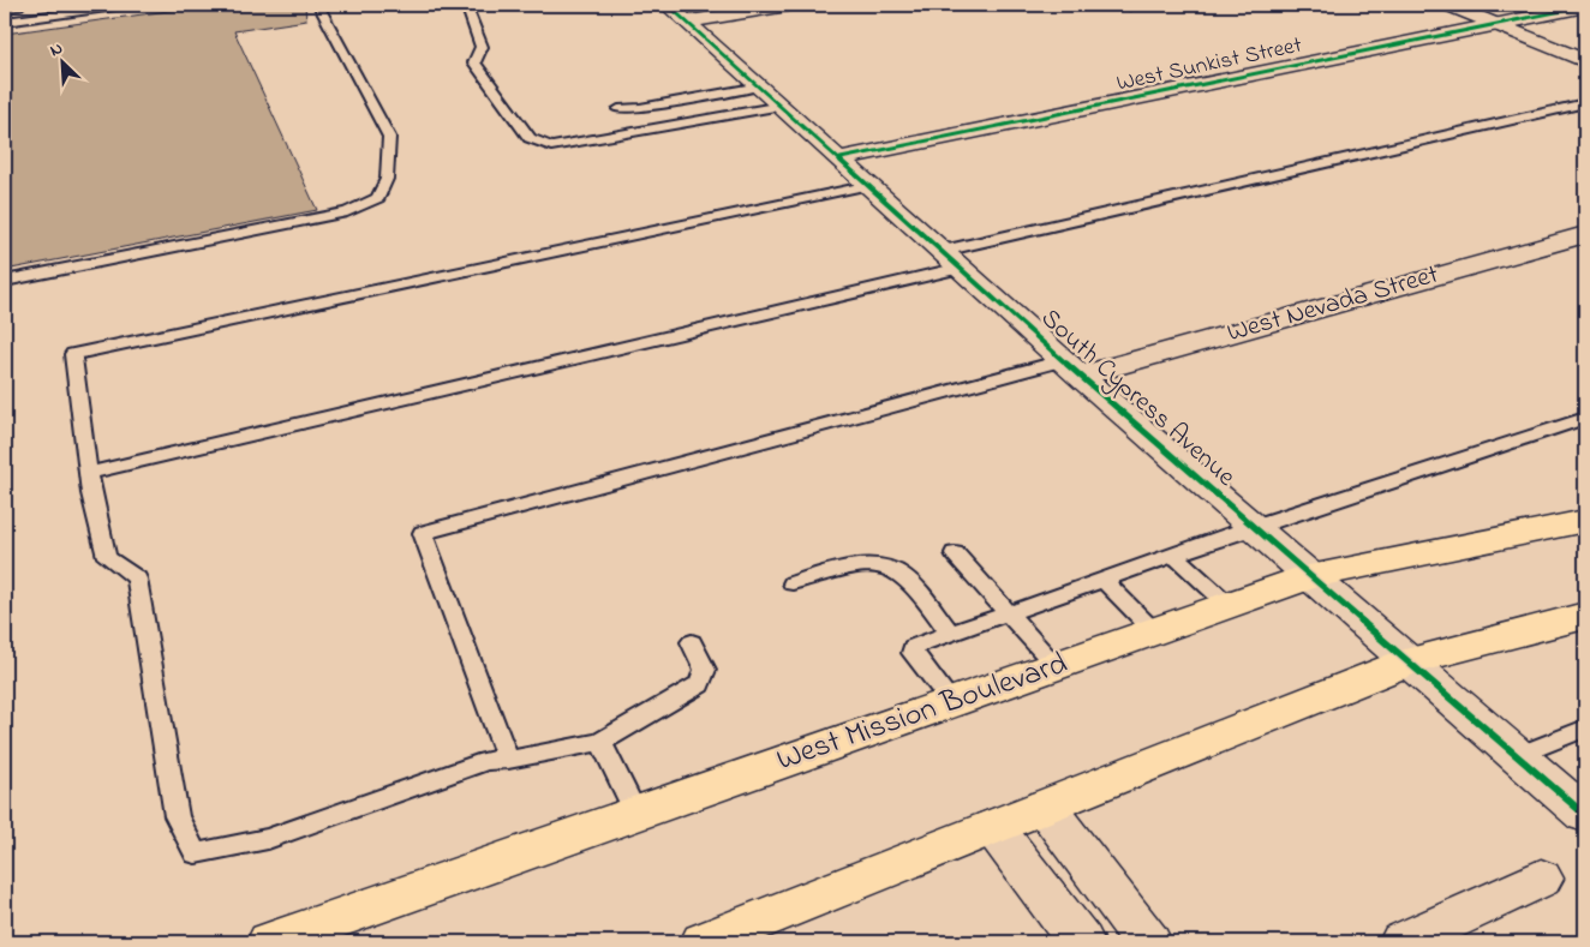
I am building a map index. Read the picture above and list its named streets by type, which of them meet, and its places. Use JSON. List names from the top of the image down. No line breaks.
{"streets":{"main road":["West Mission Boulevard"],"street":["West Sunkist Street","West Nevada Street","South Cypress Avenue"]},"crossings":[["West Sunkist Street","South Cypress Avenue"],["West Nevada Street","South Cypress Avenue"],["South Cypress Avenue","West Mission Boulevard"]],"north":"top left"}
